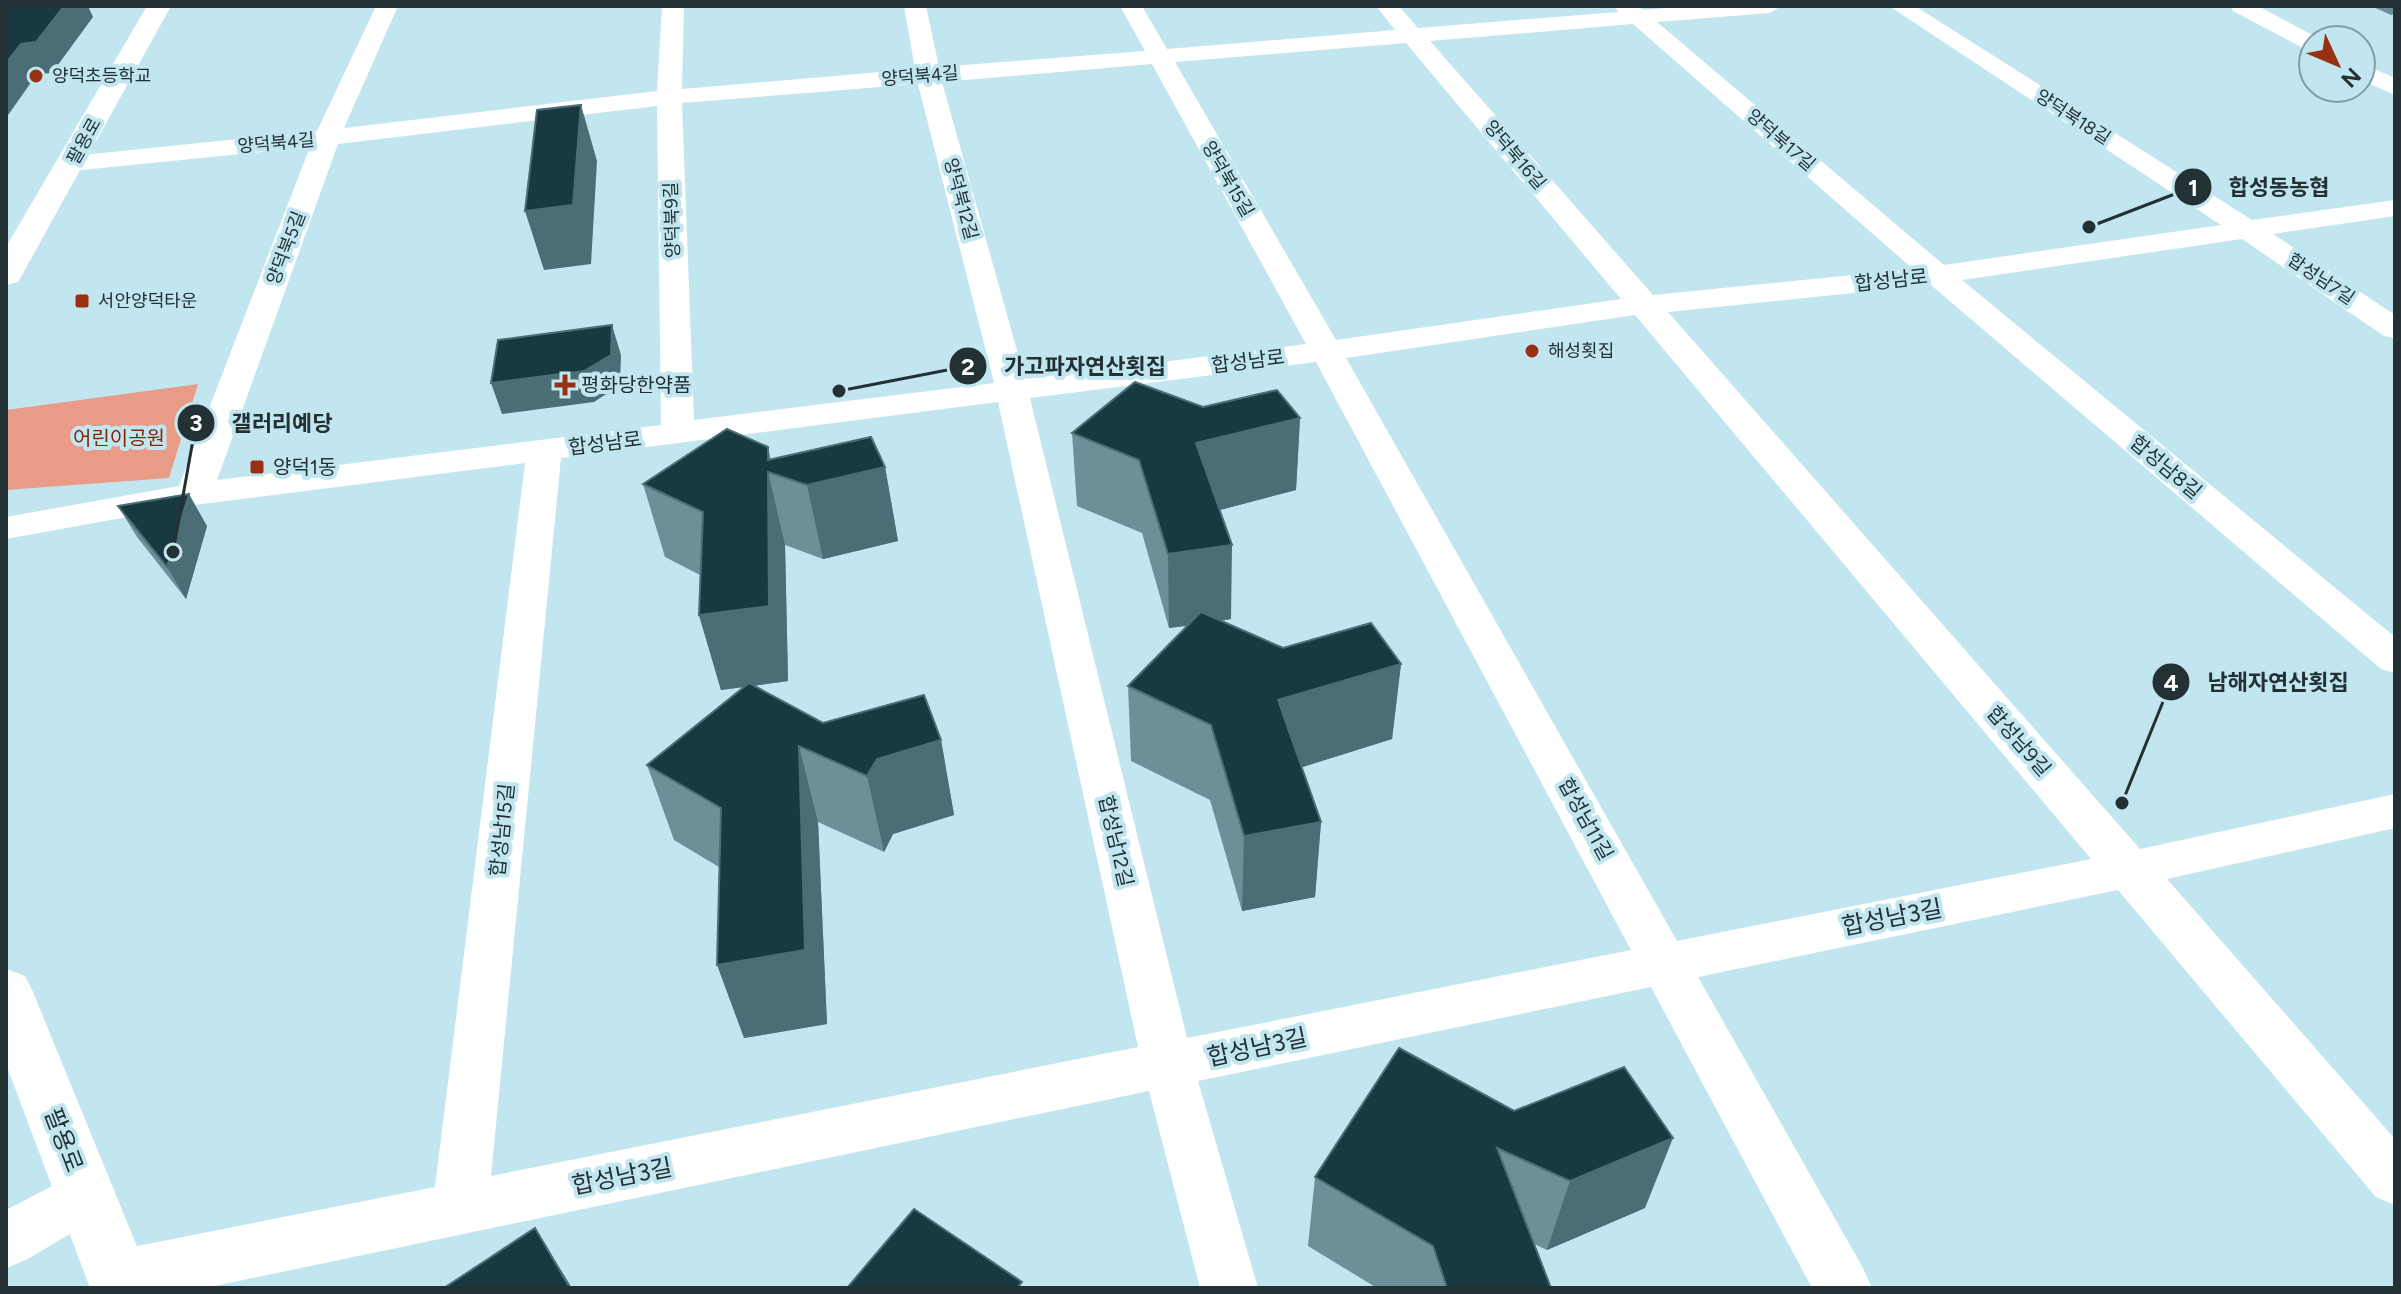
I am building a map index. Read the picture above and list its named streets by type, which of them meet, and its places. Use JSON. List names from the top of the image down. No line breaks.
{"streets":{"main road":["팔용로"],"street":["양덕북4길","양덕북18길","양덕북17길","양덕북16길","양덕북15길","양덕북12길","양덕북9길","양덕북5길","합성남7길","합성남로","합성남8길","합성남9길","합성남11길","합성남15길","합성남12길","합성남3길"]},"crossings":[["양덕북4길","양덕북17길"],["양덕북4길","팔용로"],["양덕북4길","양덕북16길"],["양덕북4길","양덕북15길"],["양덕북4길","양덕북12길"],["양덕북4길","양덕북9길"],["양덕북4길","양덕북5길"],["양덕북18길","합성남7길"],["양덕북18길","합성남로"],["양덕북17길","합성남로"],["양덕북17길","합성남8길"],["팔용로","합성남3길"],["양덕북16길","합성남로"],["양덕북16길","합성남9길"],["양덕북15길","합성남로"],["양덕북15길","합성남11길"],["양덕북12길","합성남로"],["양덕북12길","합성남12길"],["양덕북9길","합성남로"],["양덕북5길","합성남로"],["합성남7길","합성남로"],["합성남로","합성남8길"],["합성남로","합성남9길"],["합성남로","합성남11길"],["합성남로","합성남15길"],["합성남로","합성남12길"],["합성남9길","합성남3길"],["합성남11길","합성남3길"],["합성남15길","합성남3길"],["합성남12길","합성남3길"]],"parks":["어린이공원"],"places":{"other":["양덕초등학교","합성동농협","해성횟집","가고파자연산횟집","갤러리예당","남해자연산횟집"],"transit":["서안양덕타운","양덕1동"],"health":["평화당한약품"]},"north":"bottom right"}
